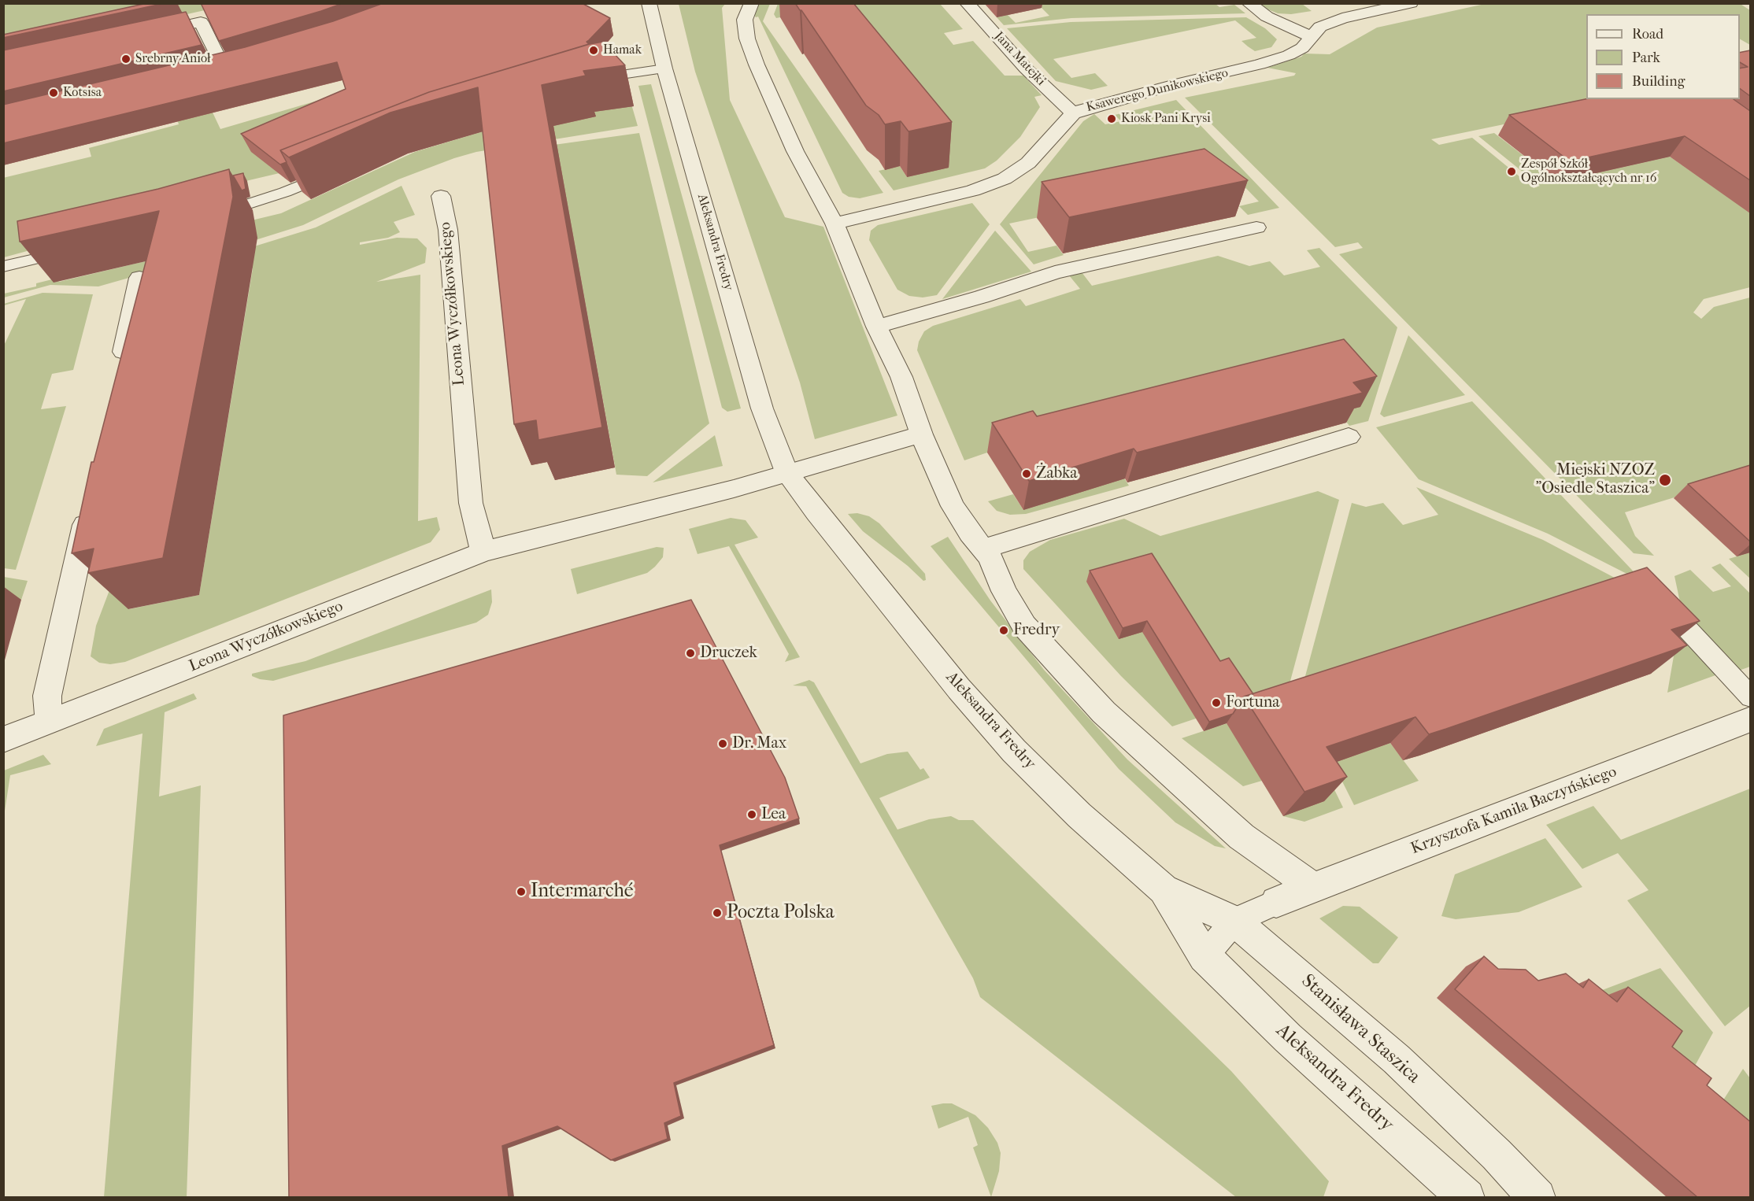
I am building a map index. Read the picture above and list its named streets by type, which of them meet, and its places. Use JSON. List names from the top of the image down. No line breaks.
{"streets":{"street":["Jana Matejki","Ksawerego Dunikowskiego","Aleksandra Fredry","Leona Wyczółkowskiego","Krzysztofa Kamila Baczyńskiego","Stanisława Staszica"]},"crossings":[["Jana Matejki","Ksawerego Dunikowskiego"],["Aleksandra Fredry","Leona Wyczółkowskiego"],["Aleksandra Fredry","Stanisława Staszica"]],"places":["Hamak","Srebrny Anioł","Kotsisa","Kiosk Pani Krysi","Zespół Szkół Ogólnokształcących nr 16","Żabka","Miejski NZOZ \"Osiedle Staszica\"","Fredry","Druczek","Fortuna","Dr. Max","Lea","Intermarché","Poczta Polska"],"legend":["Road","Park","Building"]}
